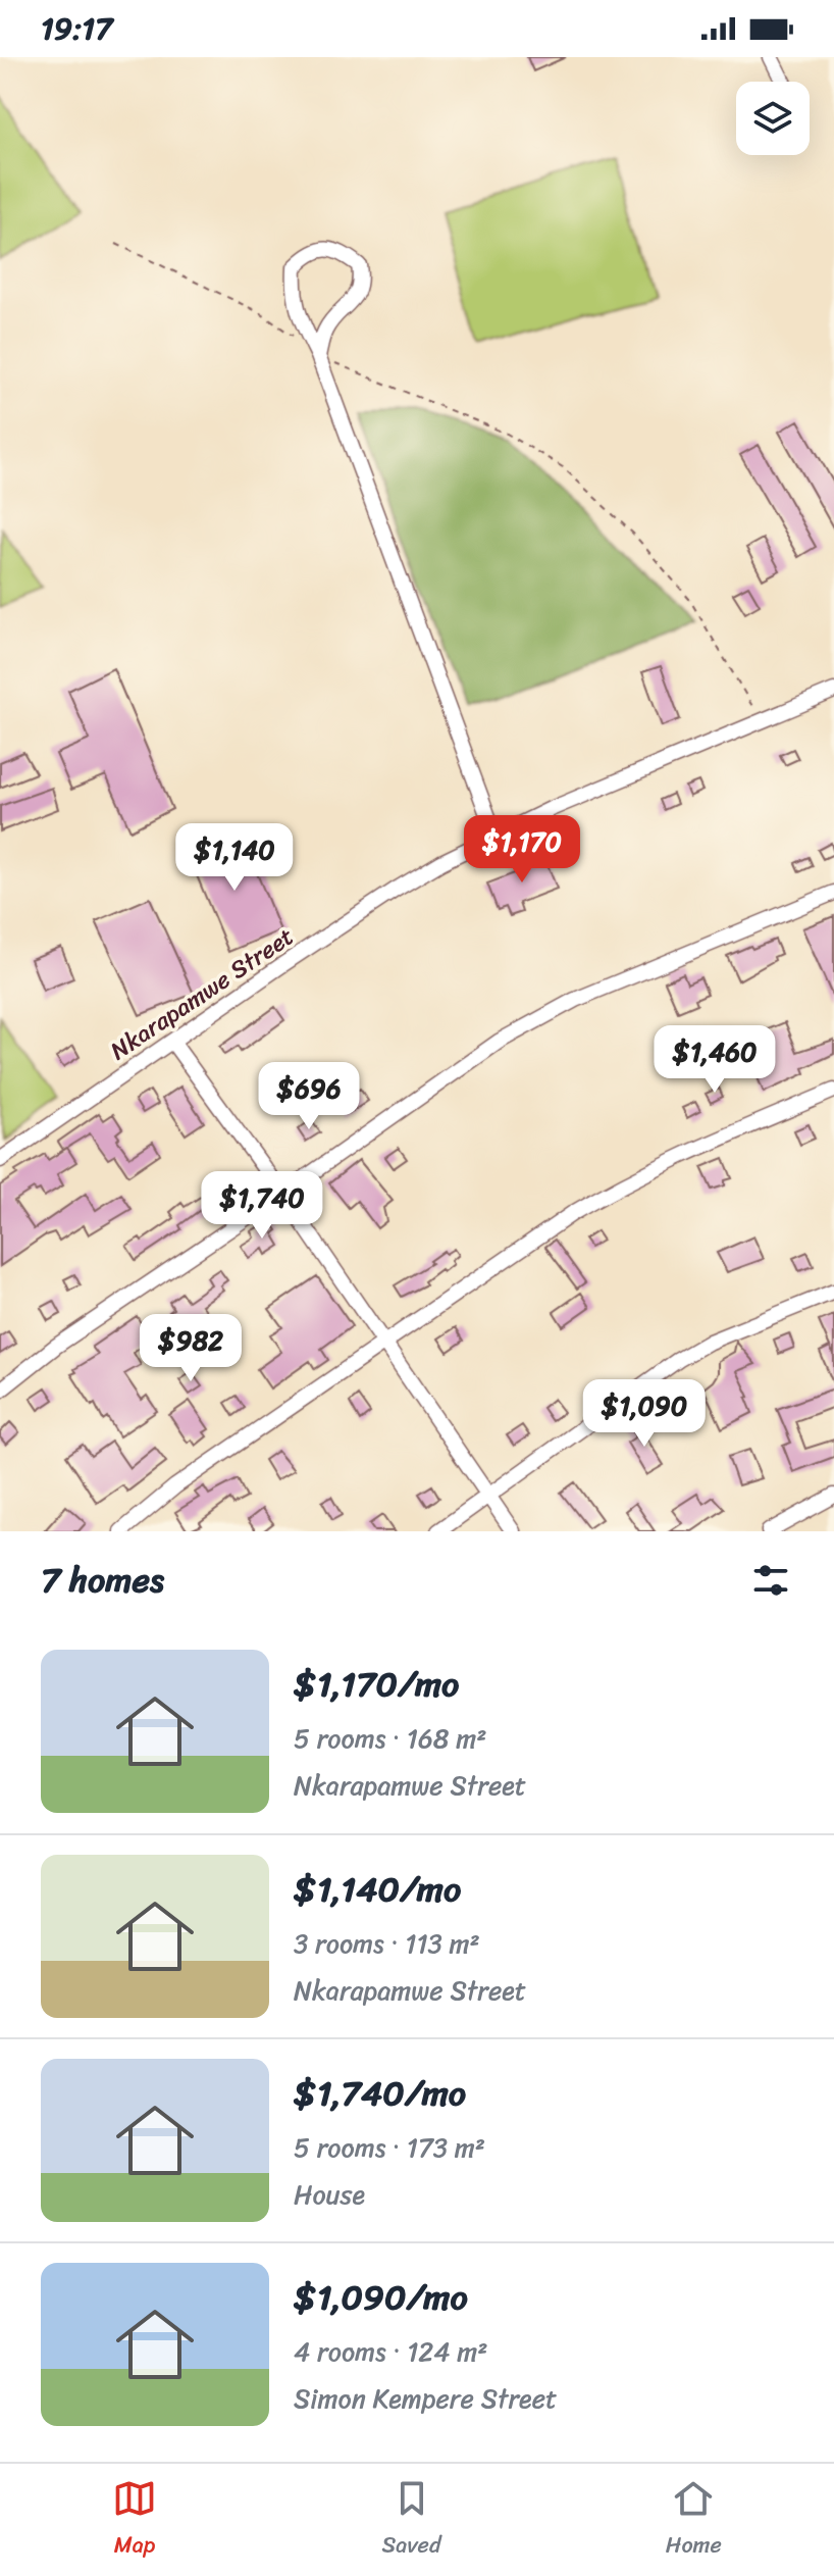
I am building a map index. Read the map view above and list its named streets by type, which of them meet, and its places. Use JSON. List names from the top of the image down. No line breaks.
{"streets":{"street":["Nkarapamwe Street"]},"page":{"status":"19:17","price":["$1,170","$1,140","$1,460","$696","$1,740","$982","$1,090"],"heading":"7 homes","list":[{"name":"$1,170/mo","note":"5 rooms · 168 m² · Nkarapamwe Street"},{"name":"$1,140/mo","note":"3 rooms · 113 m² · Nkarapamwe Street"},{"name":"$1,740/mo","note":"5 rooms · 173 m² · House"},{"name":"$1,090/mo","note":"4 rooms · 124 m² · Simon Kempere Street"}],"tabs":["Map","Saved","Home"]}}
